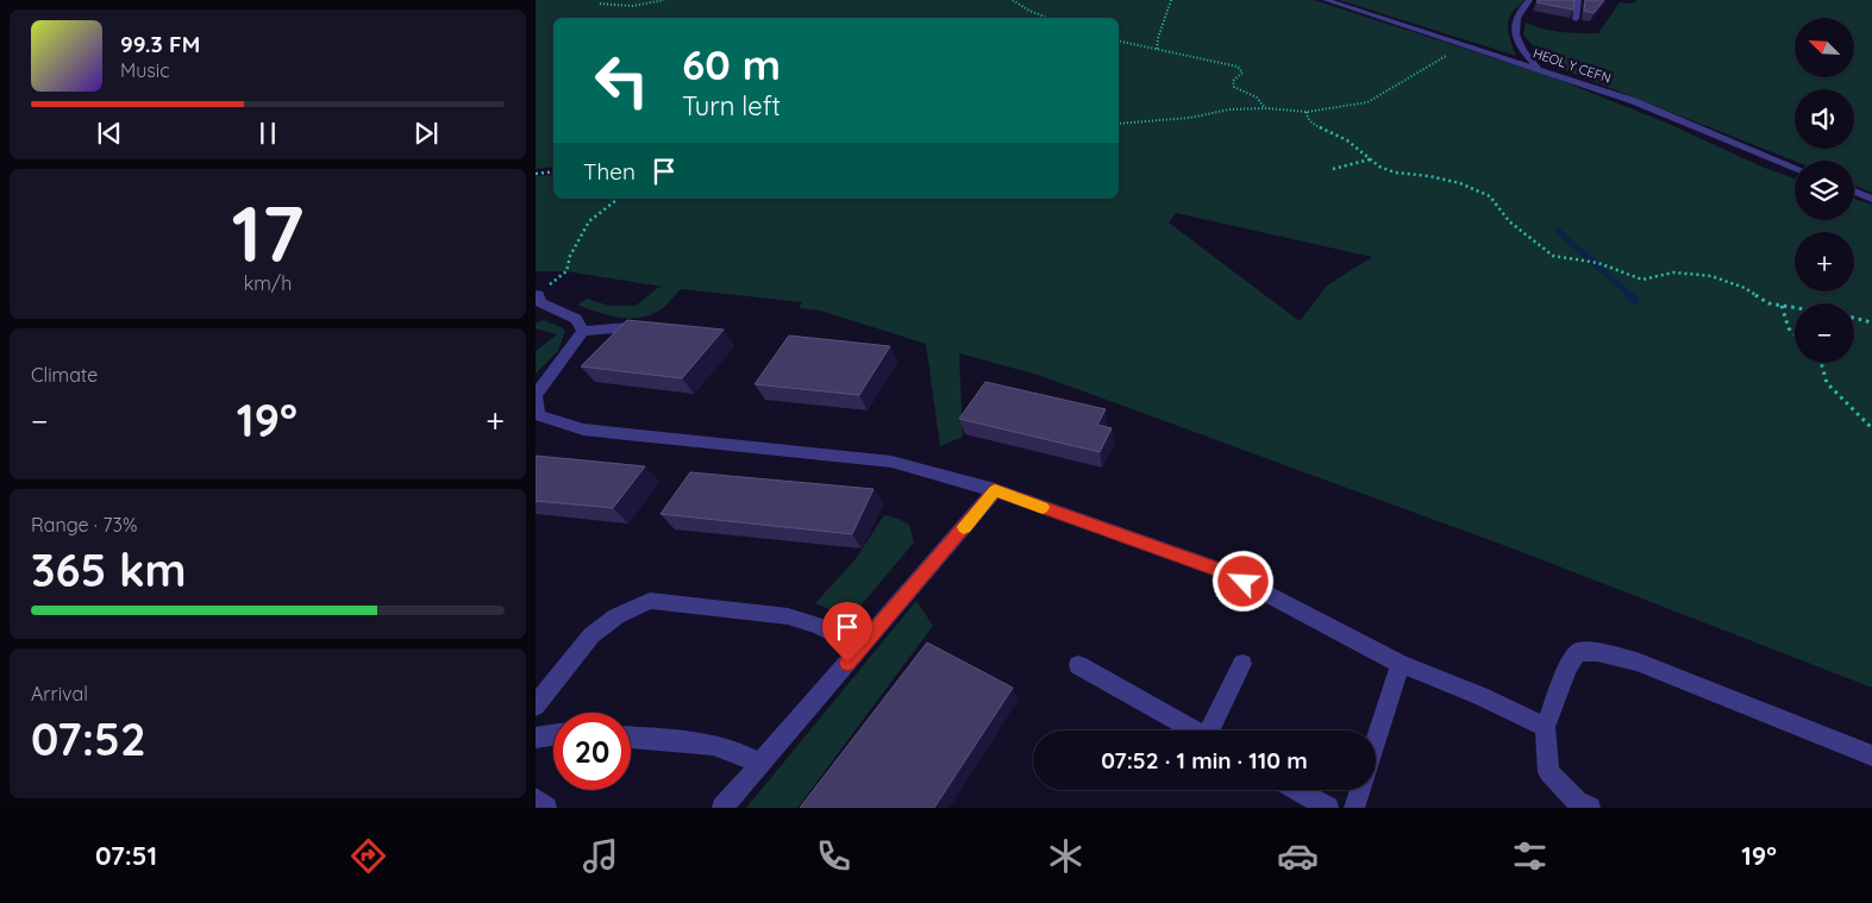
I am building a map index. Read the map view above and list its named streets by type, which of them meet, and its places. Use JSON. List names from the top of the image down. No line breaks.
{"streets":{"street":["HEOL Y CEFN"]},"north":"top left","page":{"map_buttons":["+","−"],"turn":["60 m","Turn left"],"song":["99.3 FM","Music"],"then":"Then","tile":[["17","km/h"],"Climate",["Range · 73%","365 km"],["Arrival","07:52"]],"heat":["−","19°","+"],"limit":"20","trip":"07:52 · 1 min · 110 m","tabs":["07:51","19°"]}}
